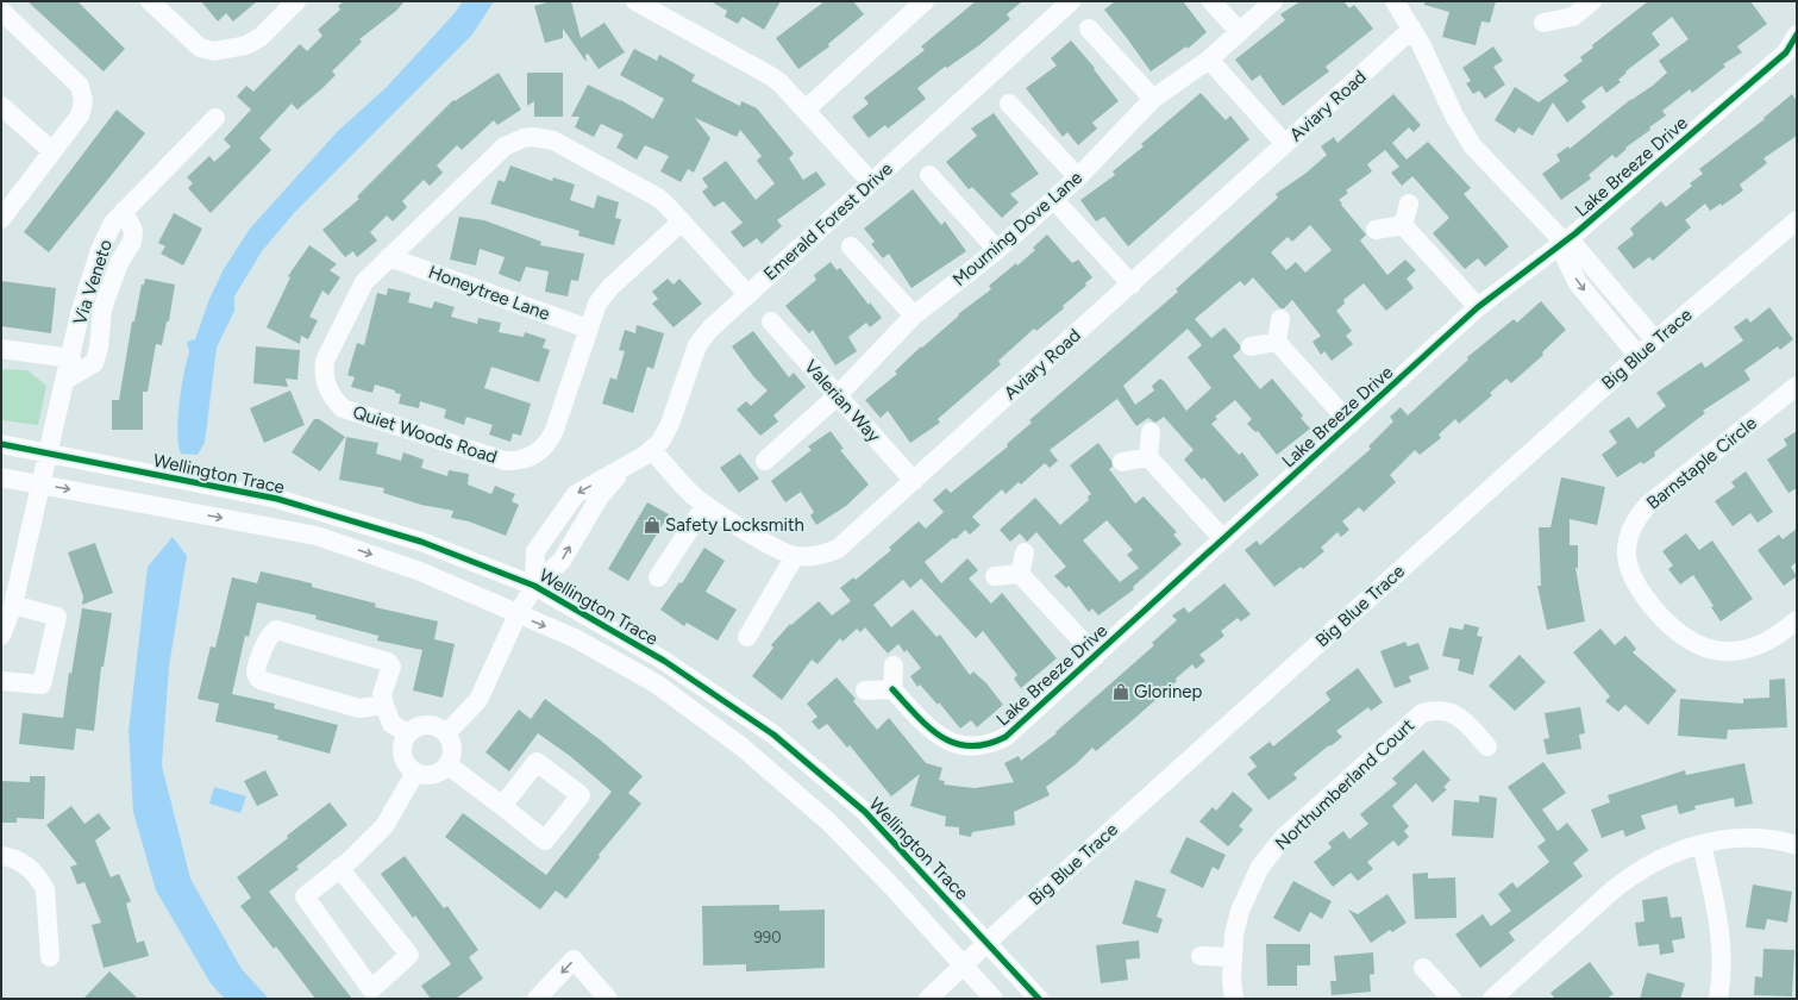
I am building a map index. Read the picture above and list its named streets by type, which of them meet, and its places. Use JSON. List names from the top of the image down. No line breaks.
{"streets":{"street":["Aviary Road","Lake Breeze Drive","Emerald Forest Drive","Mourning Dove Lane","Via Veneto","Honeytree Lane","Big Blue Trace","Valerian Way","Quiet Woods Road","Barnstaple Circle","Wellington Trace","Northumberland Court"]},"crossings":[["Aviary Road","Emerald Forest Drive"],["Aviary Road","Valerian Way"],["Emerald Forest Drive","Quiet Woods Road"],["Emerald Forest Drive","Wellington Trace"],["Mourning Dove Lane","Valerian Way"],["Via Veneto","Wellington Trace"],["Honeytree Lane","Quiet Woods Road"],["Big Blue Trace","Wellington Trace"]],"places":{"shop":["Safety Locksmith","Glorinep"]},"house_numbers":["990"]}
